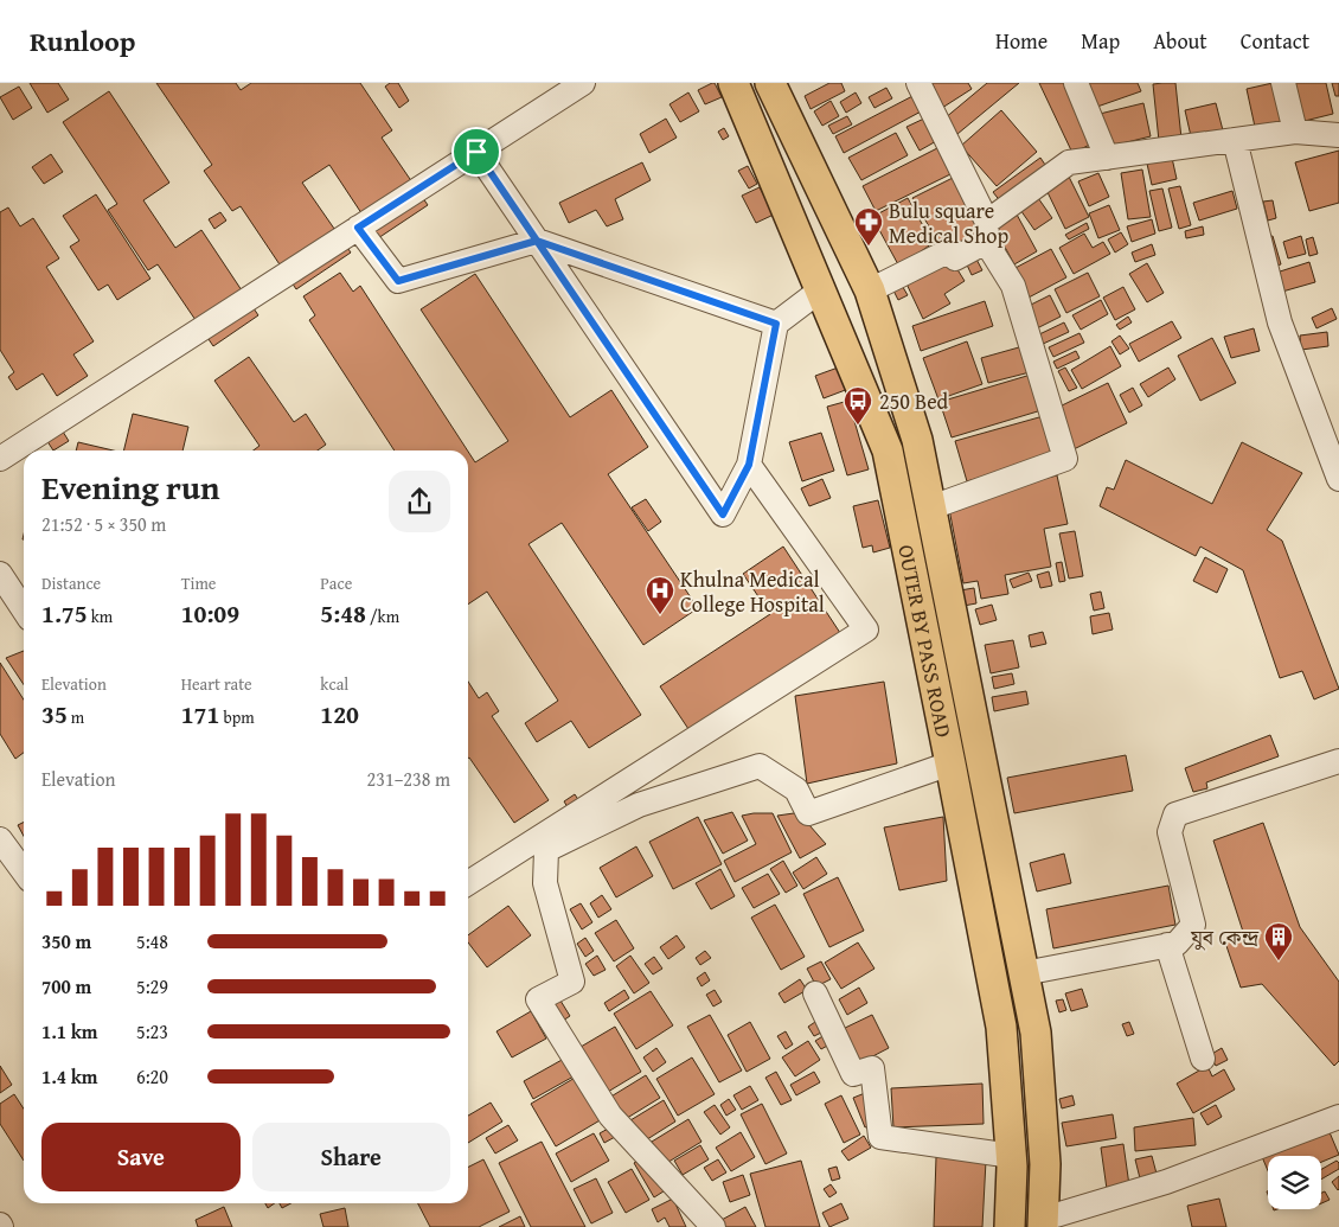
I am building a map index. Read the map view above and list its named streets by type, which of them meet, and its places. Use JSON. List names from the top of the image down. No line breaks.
{"streets":{"main road":["OUTER BY PASS ROAD"]},"places":{"pharmacy":["Bulu square Medical Shop"],"bus stop":["250 Bed"],"hospital":["Khulna Medical College Hospital"],"building":["যুব কেন্দ্র"]},"page":{"header":"Runloop","nav":["Home","Map","About","Contact"],"heading":["Evening run","21:52 · 5 × 350 m"],"stats":[["Distance","1.75 km"],["Time","10:09"],["Pace","5:48 /km"],["Elevation","35 m"],["Heart rate","171 bpm"],["kcal","120"]],"chart":["Elevation","231–238 m"],"list":[{"name":"350 m","note":"5:48"},{"name":"700 m","note":"5:29"},{"name":"1.1 km","note":"5:23"},{"name":"1.4 km","note":"6:20"}],"buttons":["Save","Share"]}}
